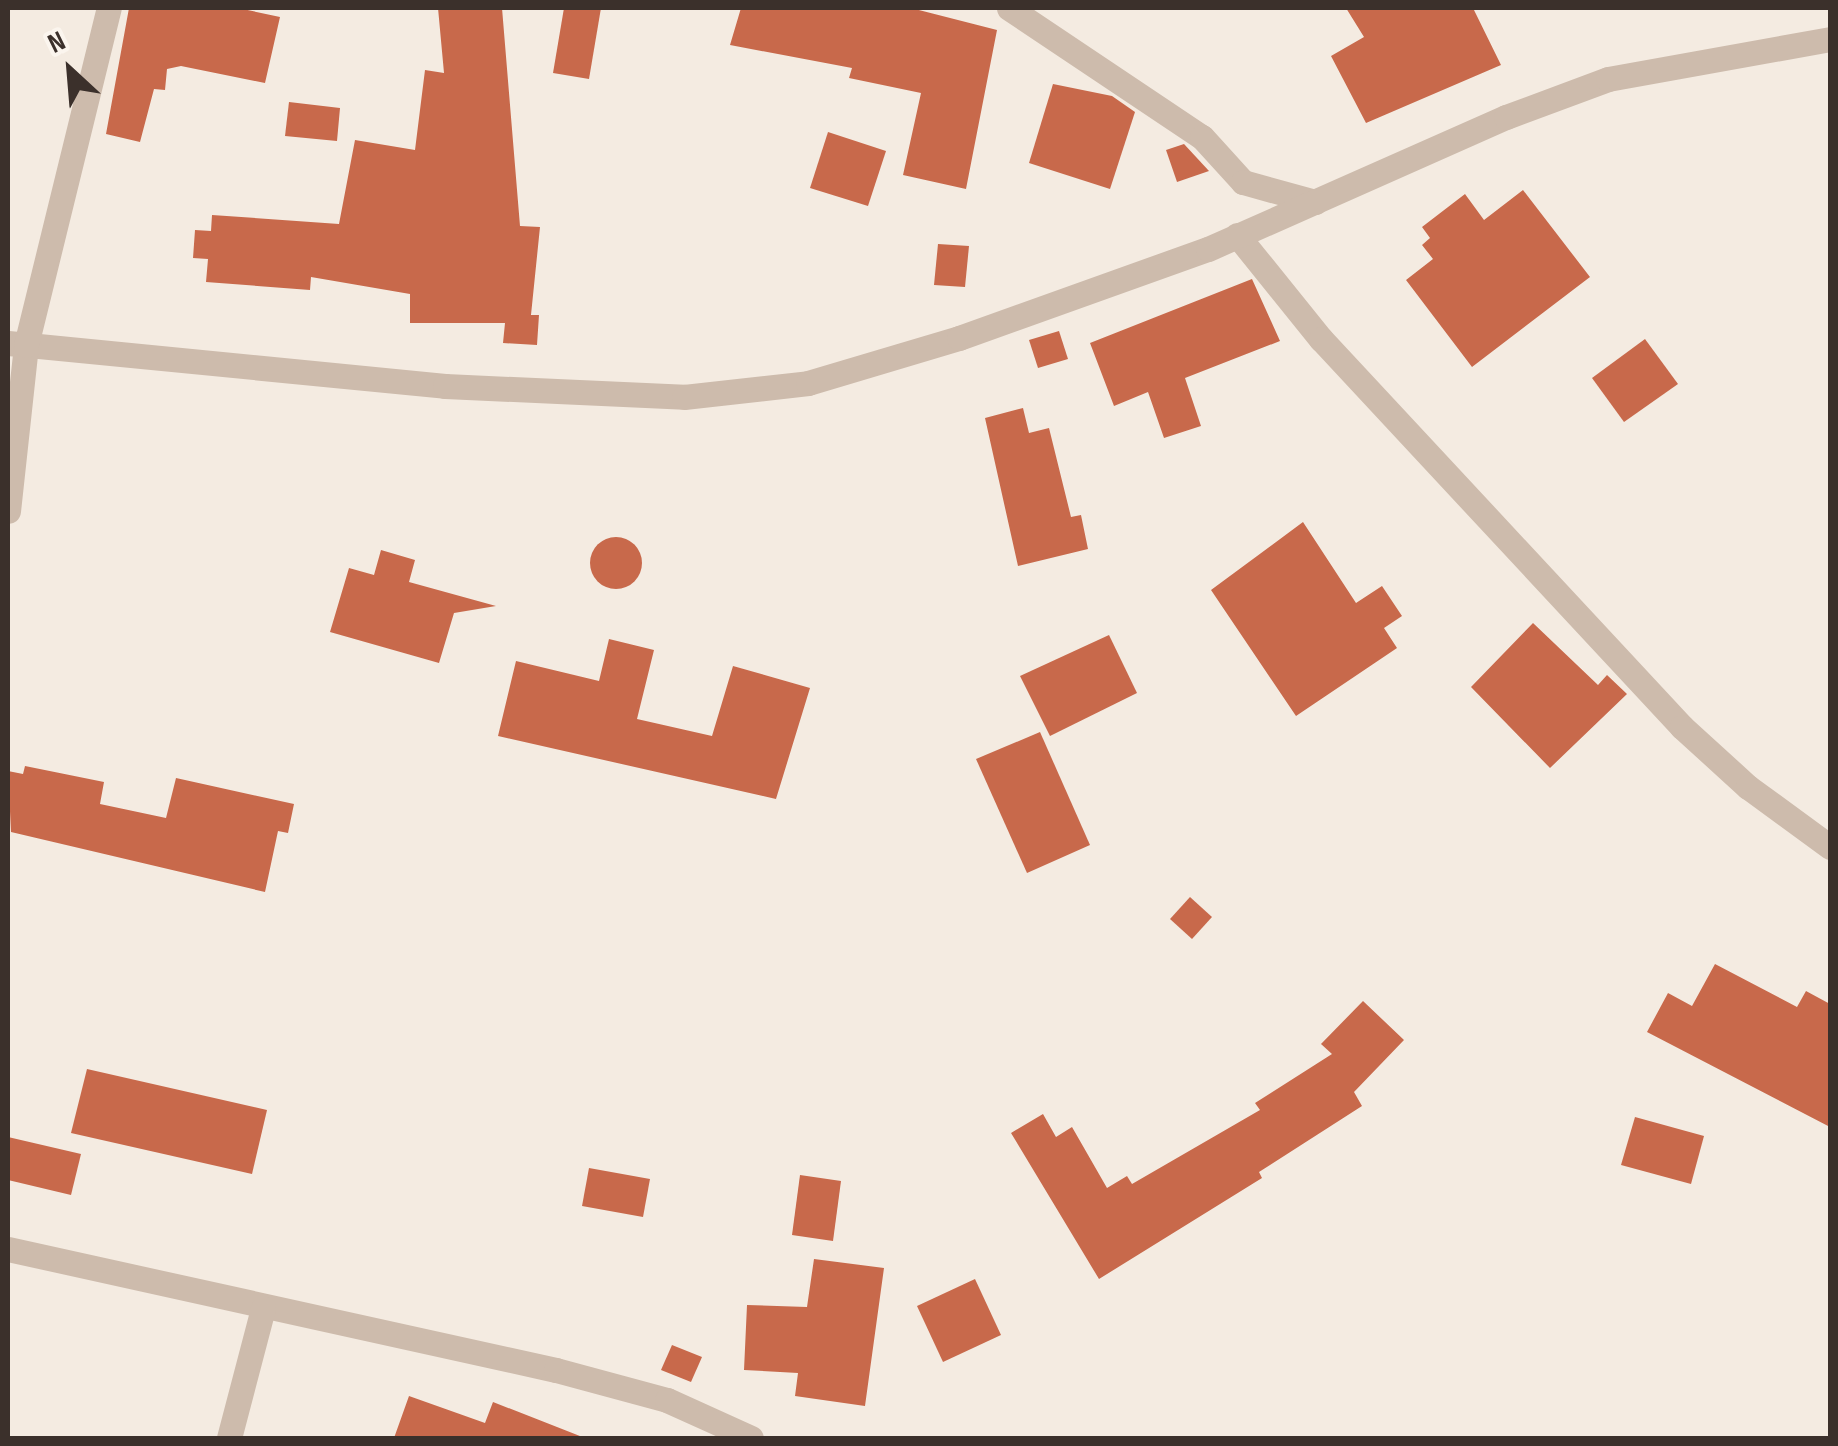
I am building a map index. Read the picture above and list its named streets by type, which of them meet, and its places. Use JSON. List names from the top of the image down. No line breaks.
{"north":"top left"}
